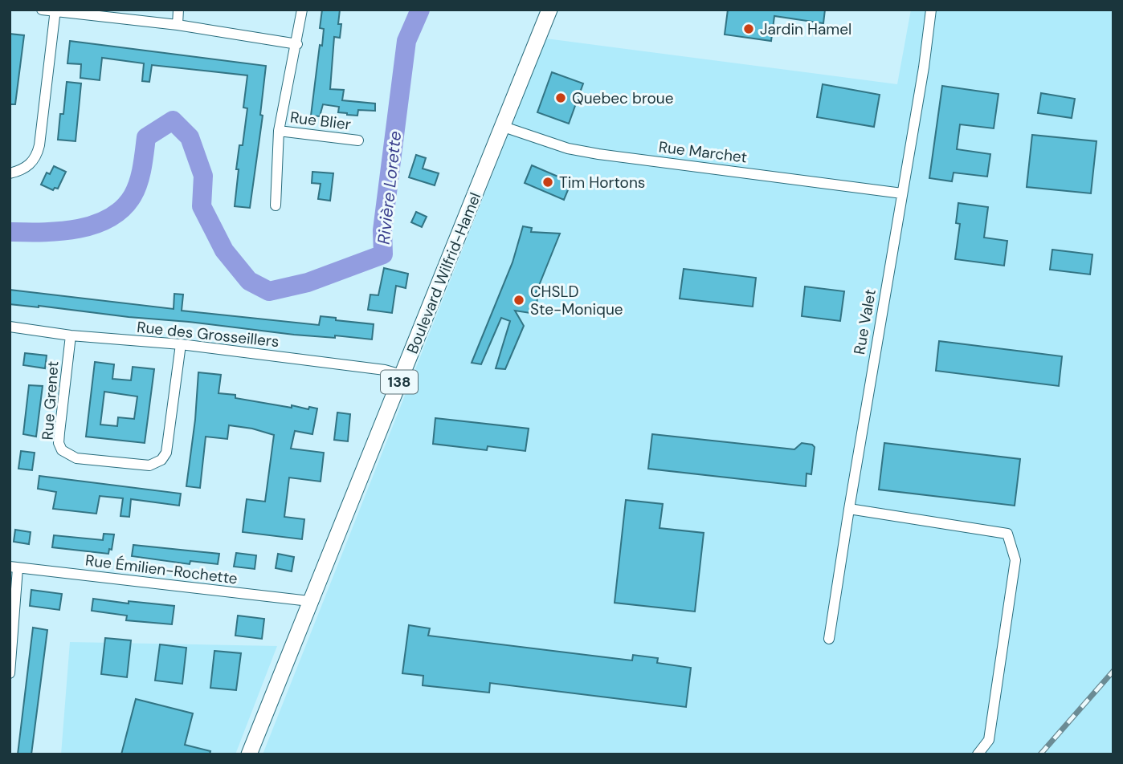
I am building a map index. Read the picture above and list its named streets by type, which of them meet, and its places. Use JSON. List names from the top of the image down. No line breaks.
{"streets":{"main road":["Boulevard Wilfrid-Hamel","138"],"street":["Rue Blier","Rue Marchet","Rue Valet","Rue des Grosseillers","Rue Grenet","Rue Émilien-Rochette"]},"crossings":[["Rue Marchet","Boulevard Wilfrid-Hamel"],["Rue Marchet","Rue Valet"],["Boulevard Wilfrid-Hamel","Rue des Grosseillers"],["Boulevard Wilfrid-Hamel","Rue Émilien-Rochette"],["Rue des Grosseillers","Rue Grenet"]],"water":["Rivière Lorette"],"places":["Jardin Hamel","Quebec broue","Tim Hortons","CHSLD Ste-Monique"]}
